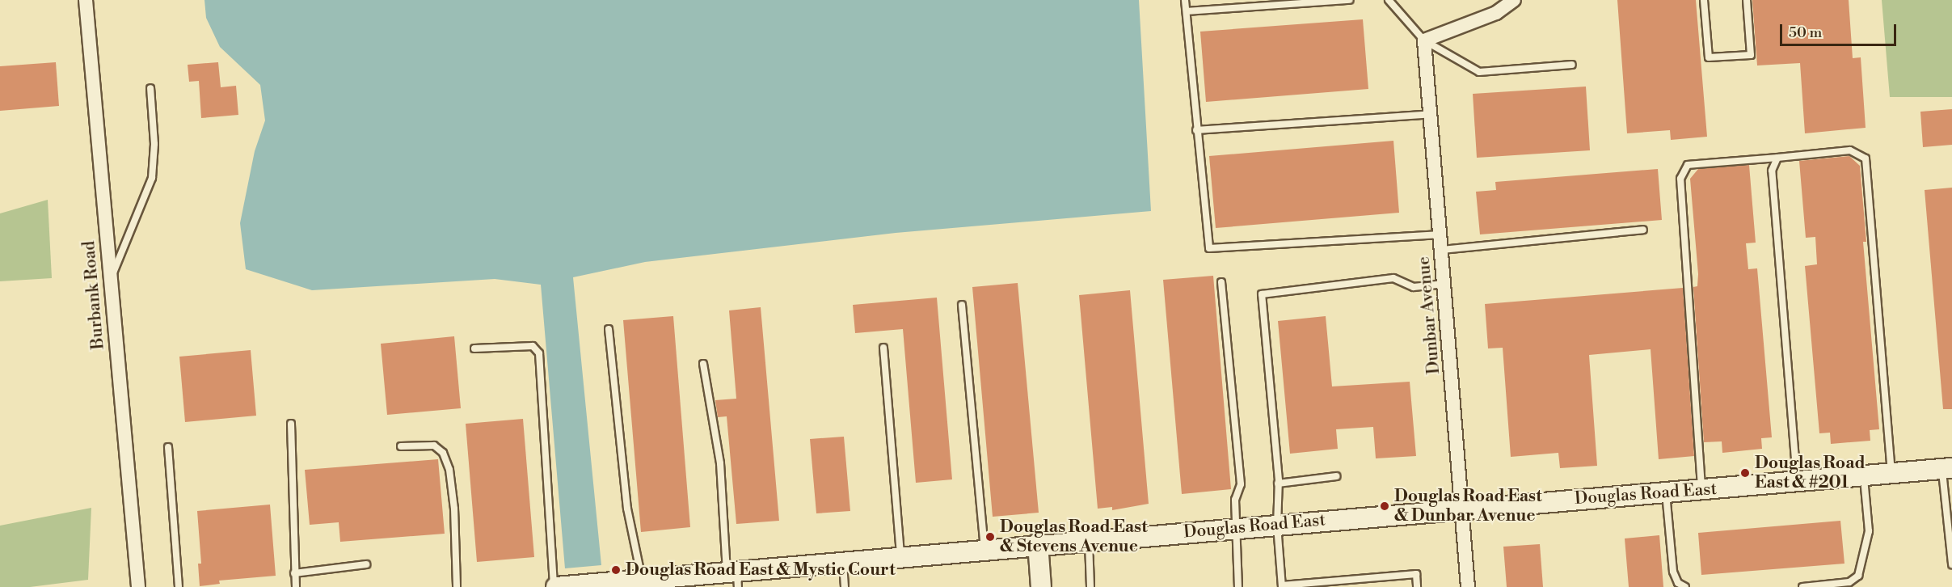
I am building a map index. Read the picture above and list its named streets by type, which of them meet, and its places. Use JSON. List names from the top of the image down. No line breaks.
{"streets":{"street":["Burbank Road","Dunbar Avenue","Douglas Road East"]},"crossings":[["Dunbar Avenue","Douglas Road East"]],"places":["Douglas Road East & #201","Douglas Road East & Dunbar Avenue","Douglas Road East & Stevens Avenue","Douglas Road East & Mystic Court"],"scale_bar":"50 m"}
